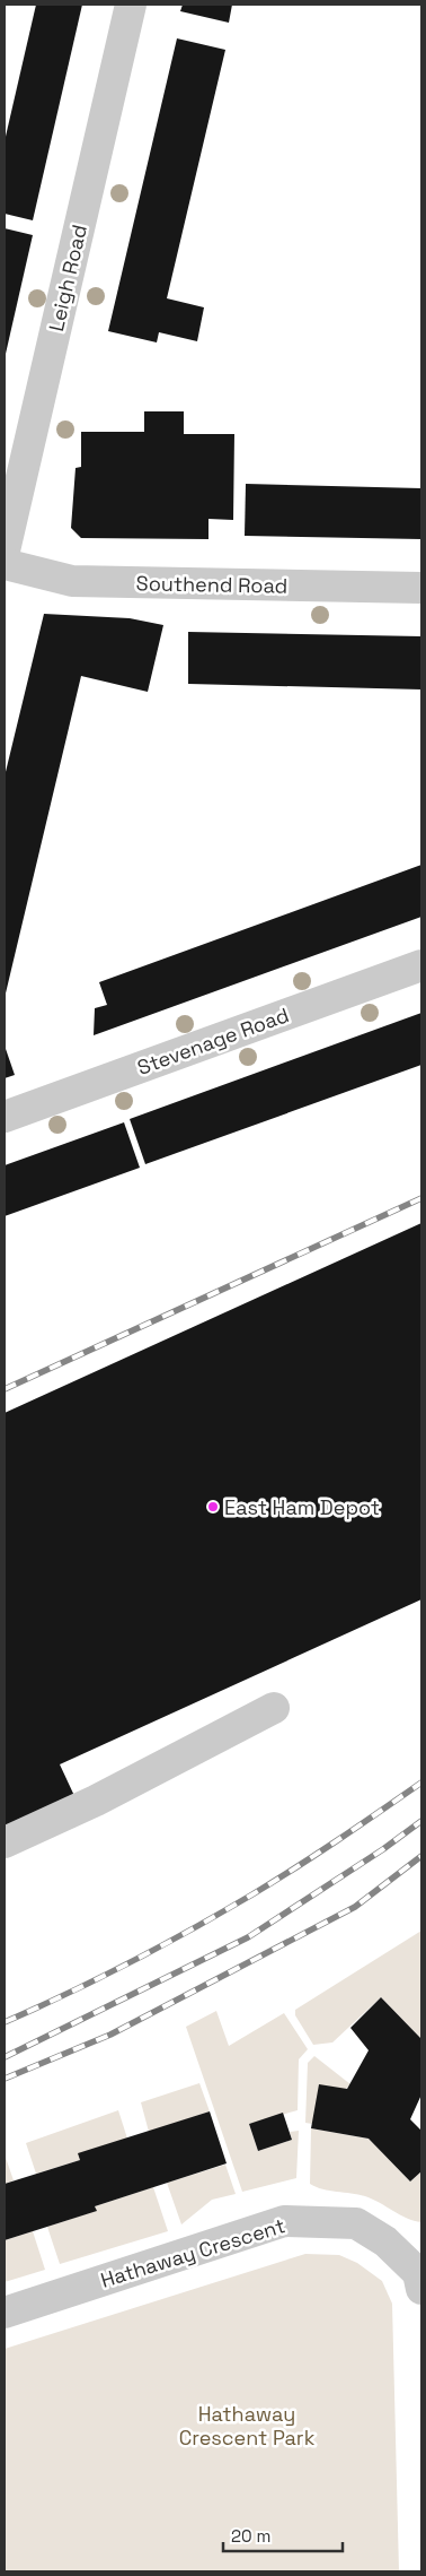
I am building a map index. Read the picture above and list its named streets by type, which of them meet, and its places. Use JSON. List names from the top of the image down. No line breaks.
{"streets":{"street":["Leigh Road","Southend Road","Stevenage Road","Hathaway Crescent"]},"parks":["Hathaway Crescent Park"],"places":["East Ham Depot"],"scale_bar":"20 m"}
